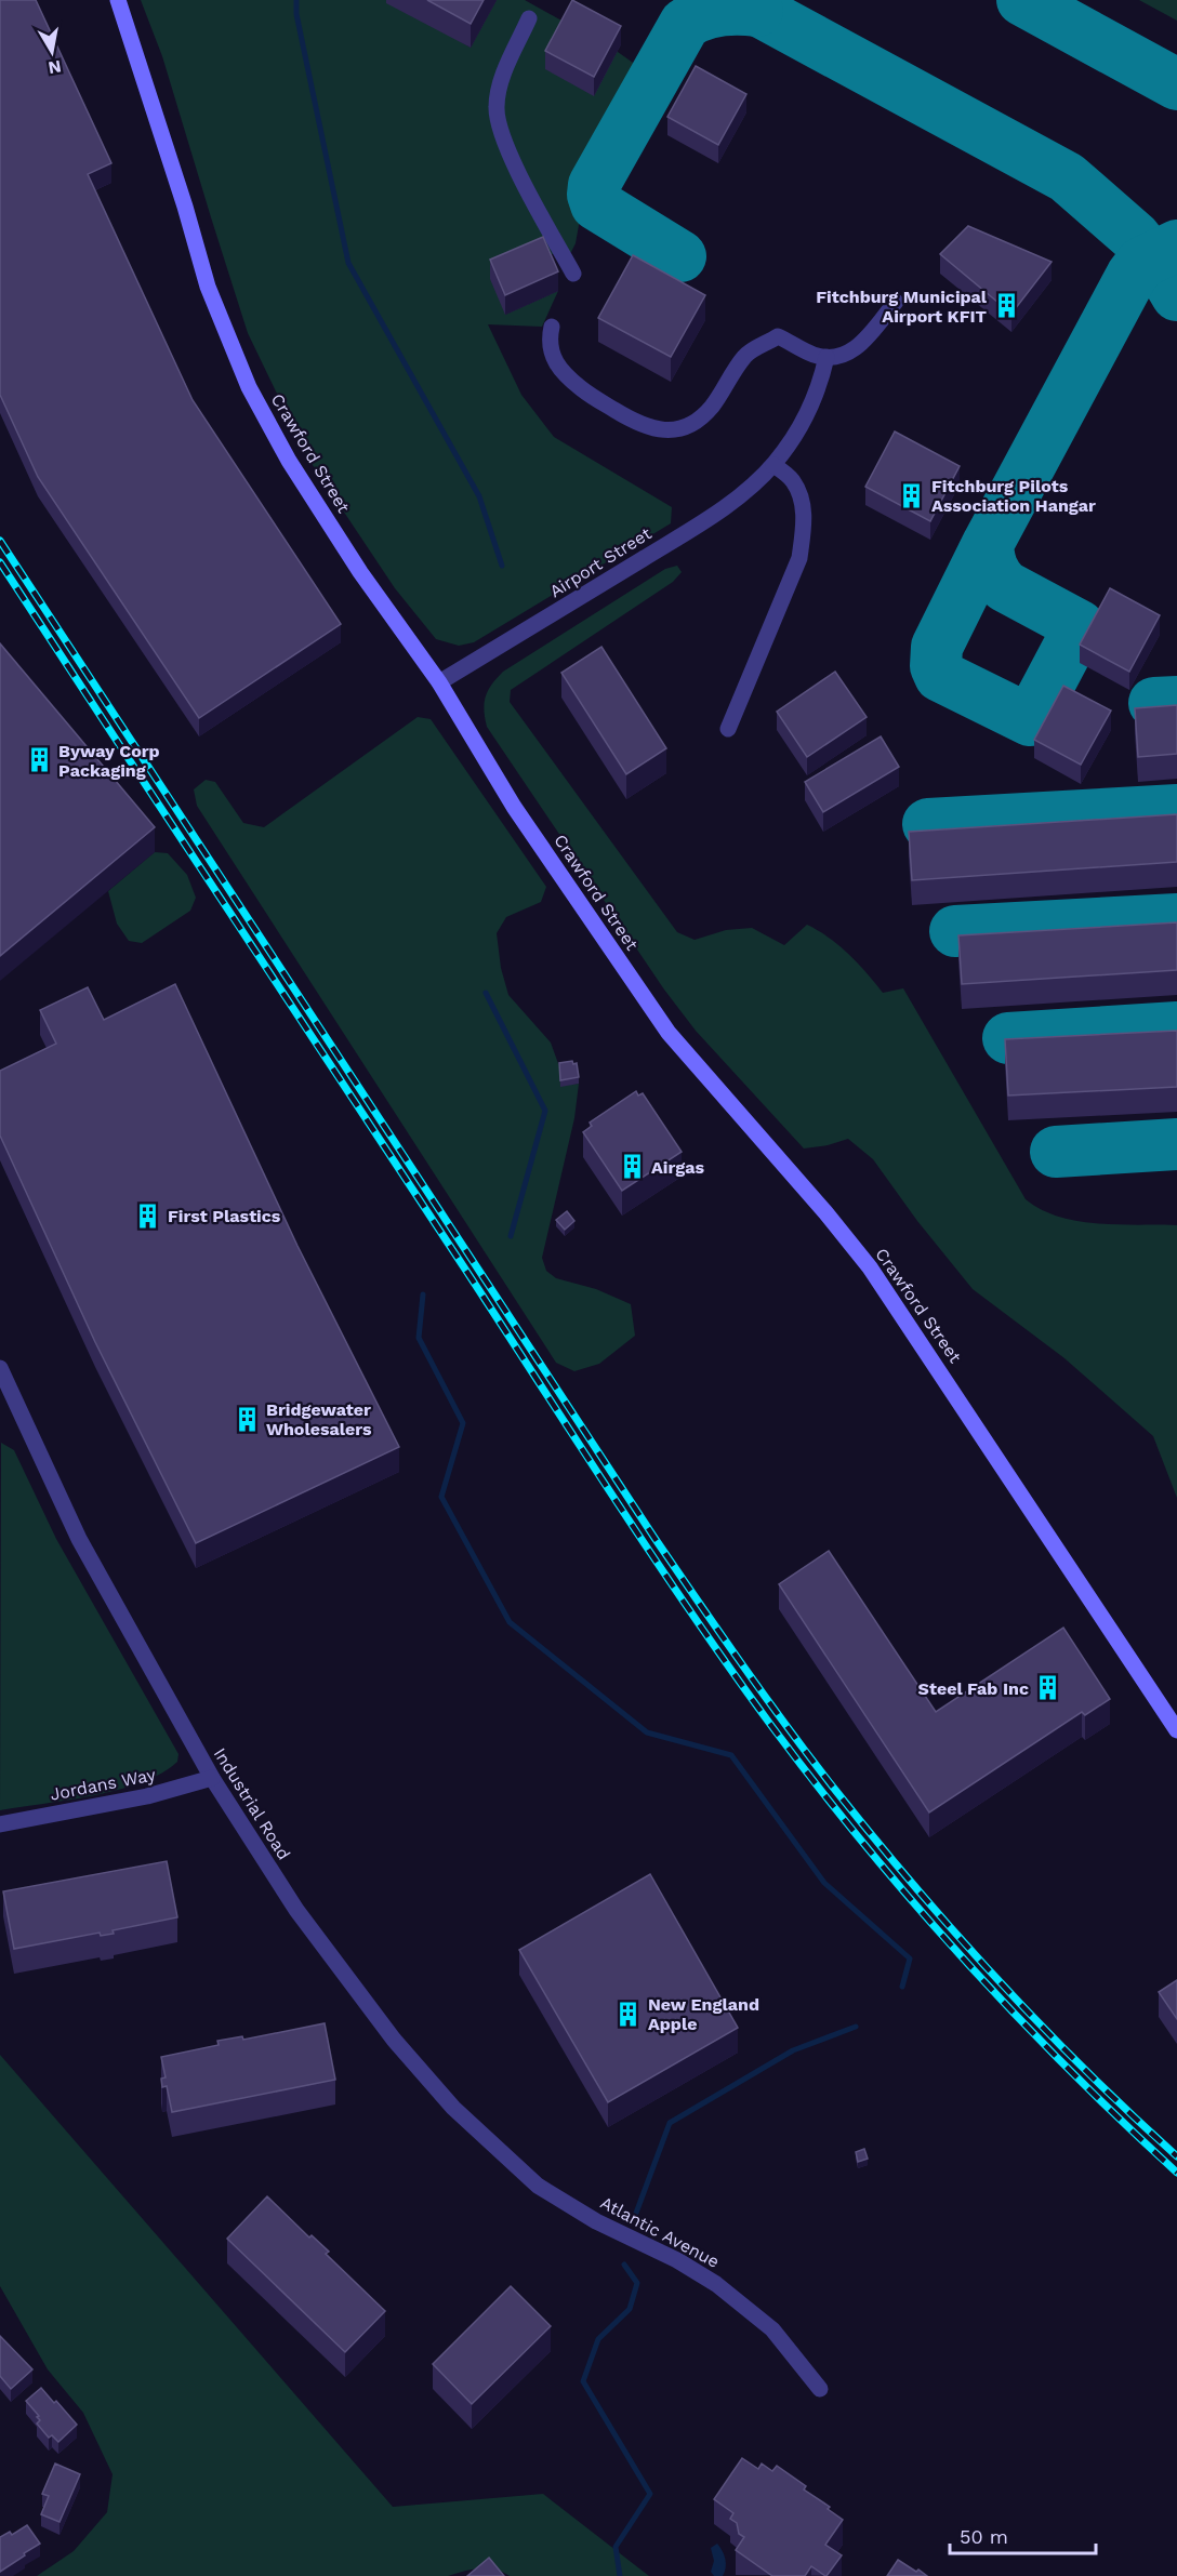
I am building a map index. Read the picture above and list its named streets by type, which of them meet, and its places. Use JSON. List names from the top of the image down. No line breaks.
{"streets":{"main road":["Crawford Street"],"street":["Airport Street","Jordans Way","Industrial Road","Atlantic Avenue"]},"crossings":[["Crawford Street","Airport Street"],["Jordans Way","Industrial Road"],["Industrial Road","Atlantic Avenue"]],"places":{"building":["Fitchburg Municipal Airport KFIT","Fitchburg Pilots Association Hangar","Byway Corp Packaging","Airgas","First Plastics","Bridgewater Wholesalers","Steel Fab Inc","New England Apple"]},"scale_bar":"50 m","north":"bottom"}
